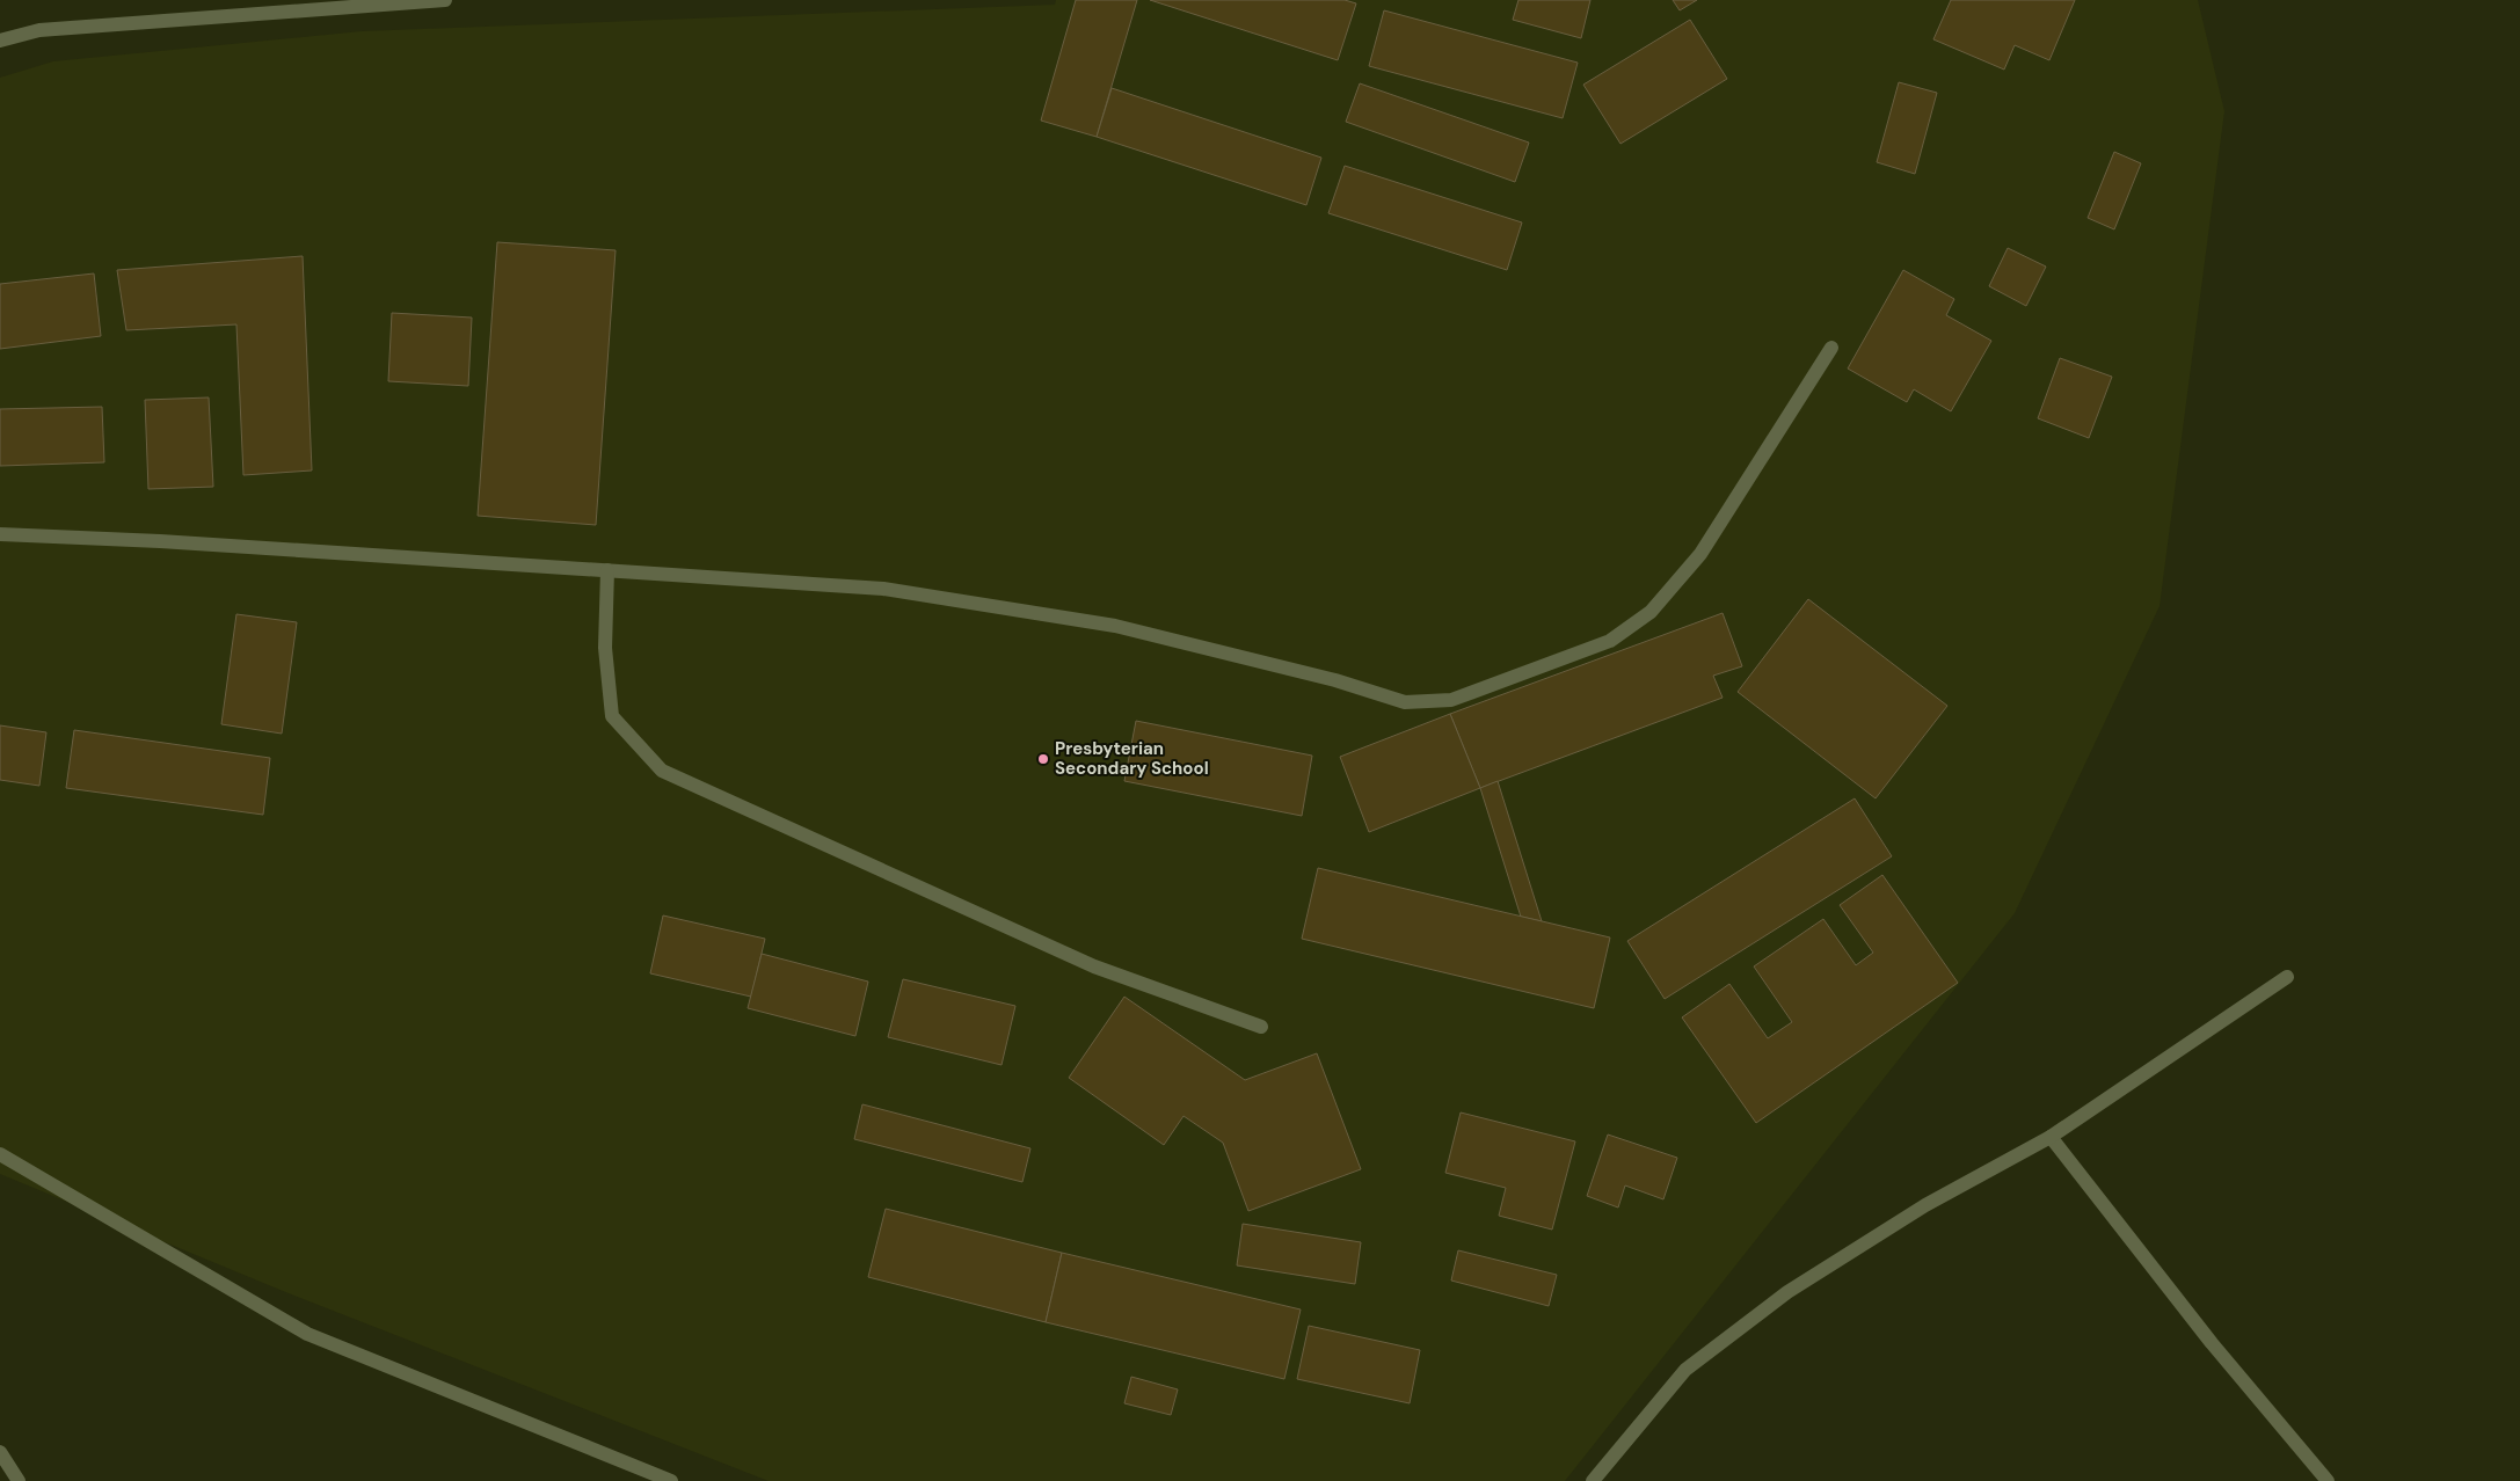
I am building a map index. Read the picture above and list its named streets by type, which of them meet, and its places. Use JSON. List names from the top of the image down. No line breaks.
{"places":["Presbyterian Secondary School"]}
